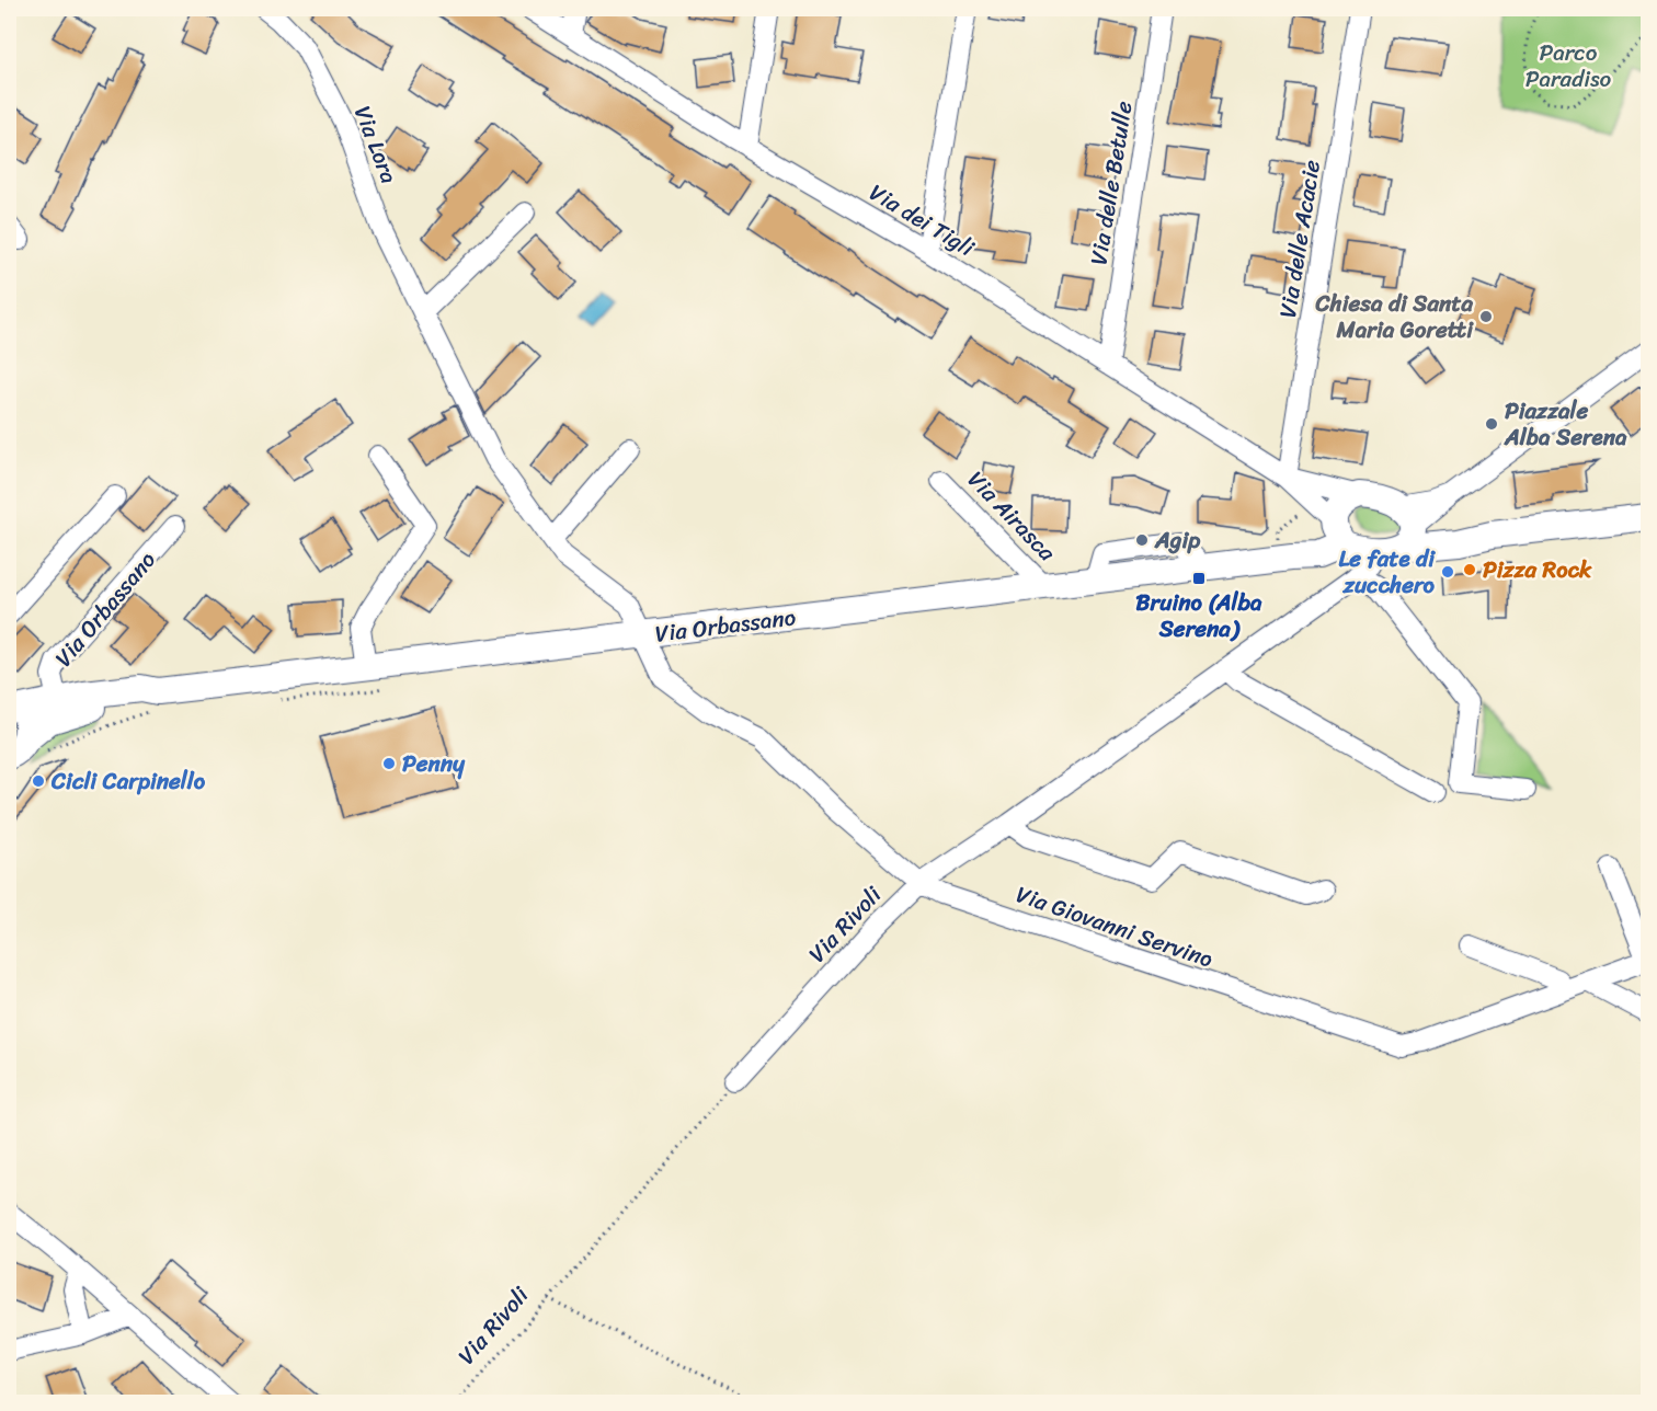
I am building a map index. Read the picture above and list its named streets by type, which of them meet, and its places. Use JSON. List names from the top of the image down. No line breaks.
{"streets":{"main road":["Via Orbassano"],"street":["Via Lora","Via delle Betulle","Via dei Tigli","Via delle Acacie","Via Airasca","Via Rivoli","Via Giovanni Servino"]},"crossings":[["Via Lora","Via Orbassano"],["Via Lora","Via Giovanni Servino"],["Via delle Betulle","Via dei Tigli"],["Via dei Tigli","Via delle Acacie"],["Via dei Tigli","Via Orbassano"],["Via Airasca","Via Orbassano"],["Via Orbassano","Via Giovanni Servino"],["Via Rivoli","Via Giovanni Servino"]],"parks":["Parco Paradiso"],"places":{"other":["Chiesa di Santa Maria Goretti","Piazzale Alba Serena","Agip","Pizza Rock","Le fate di zucchero","Penny","Cicli Carpinello"],"transit":["Bruino (Alba Serena)"]}}
